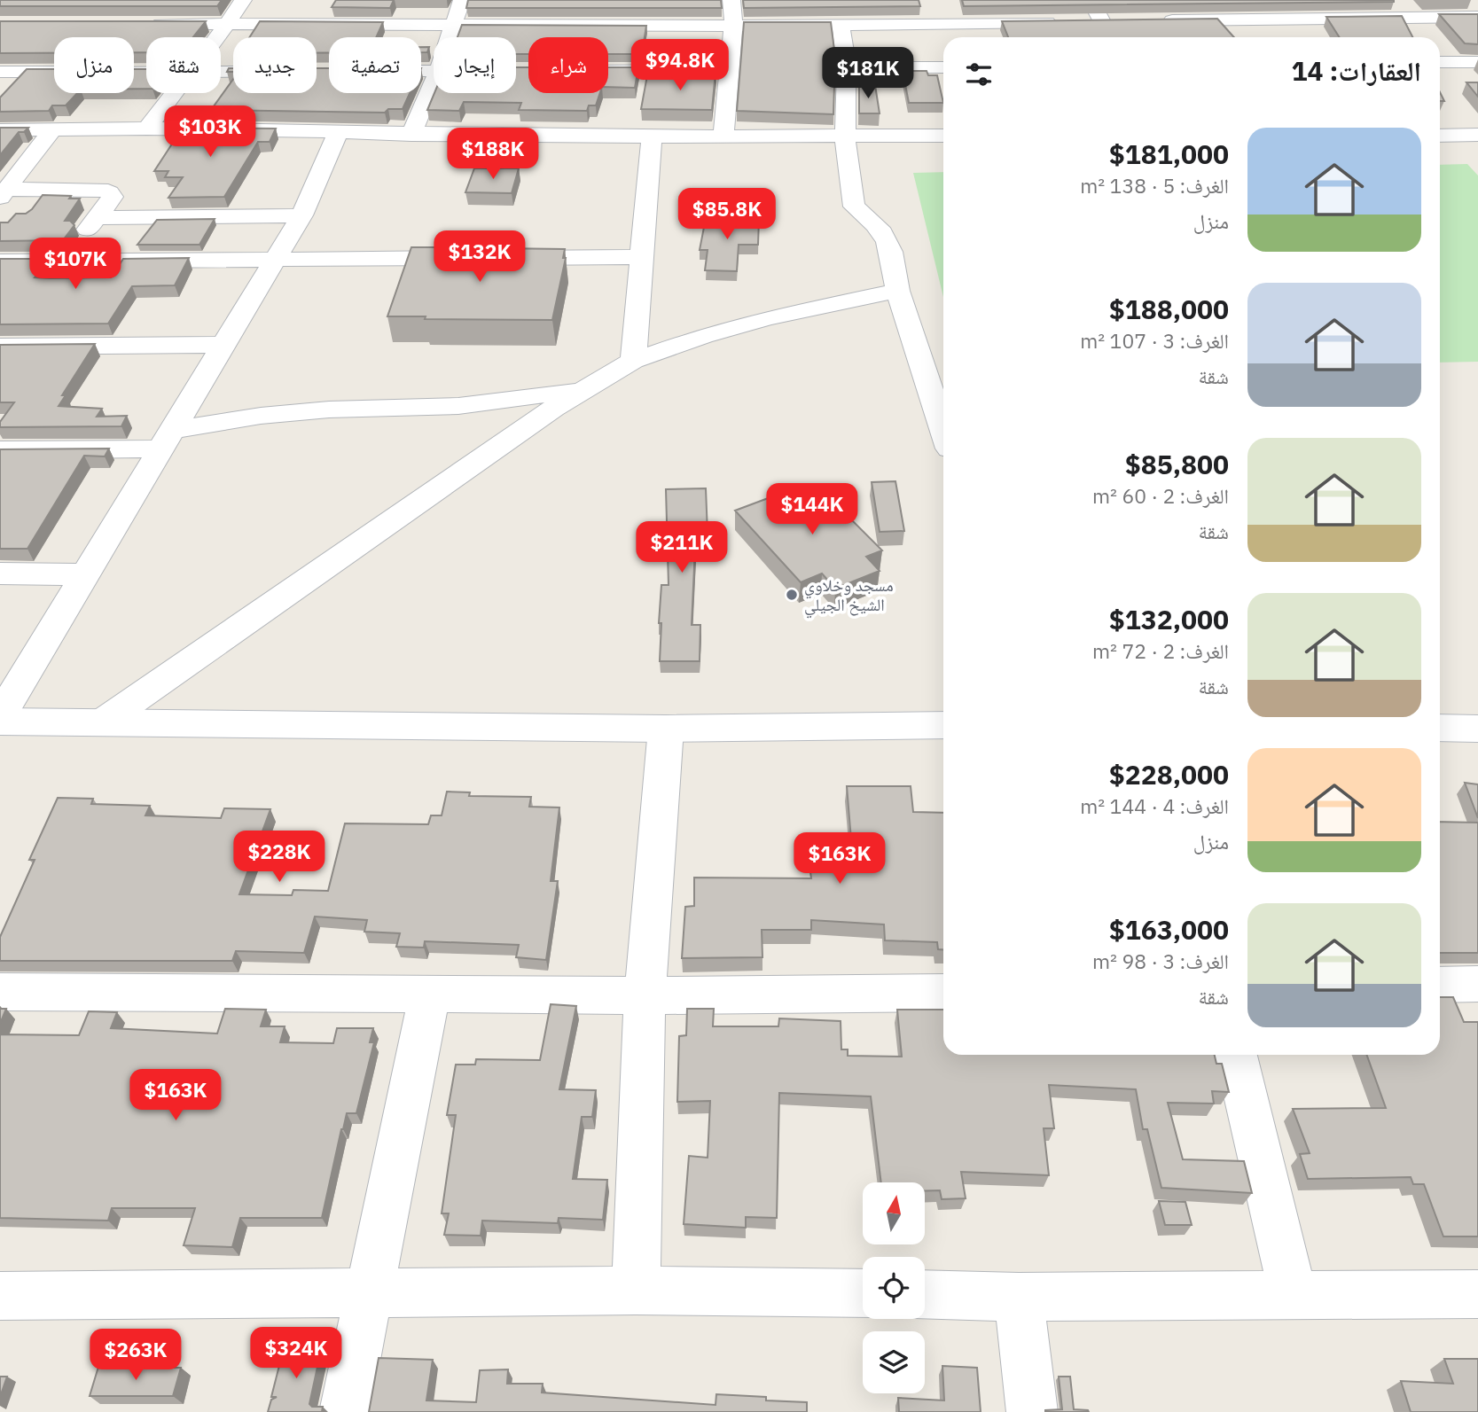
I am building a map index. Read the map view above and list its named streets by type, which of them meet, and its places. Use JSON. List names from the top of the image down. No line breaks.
{"places":["مسجد وخلاوي الشيخ الجيلي"],"north":"top","page":{"chip":["شراء","إيجار","تصفية","جديد","شقة","منزل"],"heading":"العقارات: 14","price":["$94.8K","$181K","$103K","$188K","$85.8K","$132K","$107K","$144K","$211K","$228K","$163K","$163K","$324K","$263K"],"list":[{"name":"$181,000","note":"الغرف: 5 · 138 m² · منزل"},{"name":"$188,000","note":"الغرف: 3 · 107 m² · شقة"},{"name":"$85,800","note":"الغرف: 2 · 60 m² · شقة"},{"name":"$132,000","note":"الغرف: 2 · 72 m² · شقة"},{"name":"$228,000","note":"الغرف: 4 · 144 m² · منزل"},{"name":"$163,000","note":"الغرف: 3 · 98 m² · شقة"}]}}
